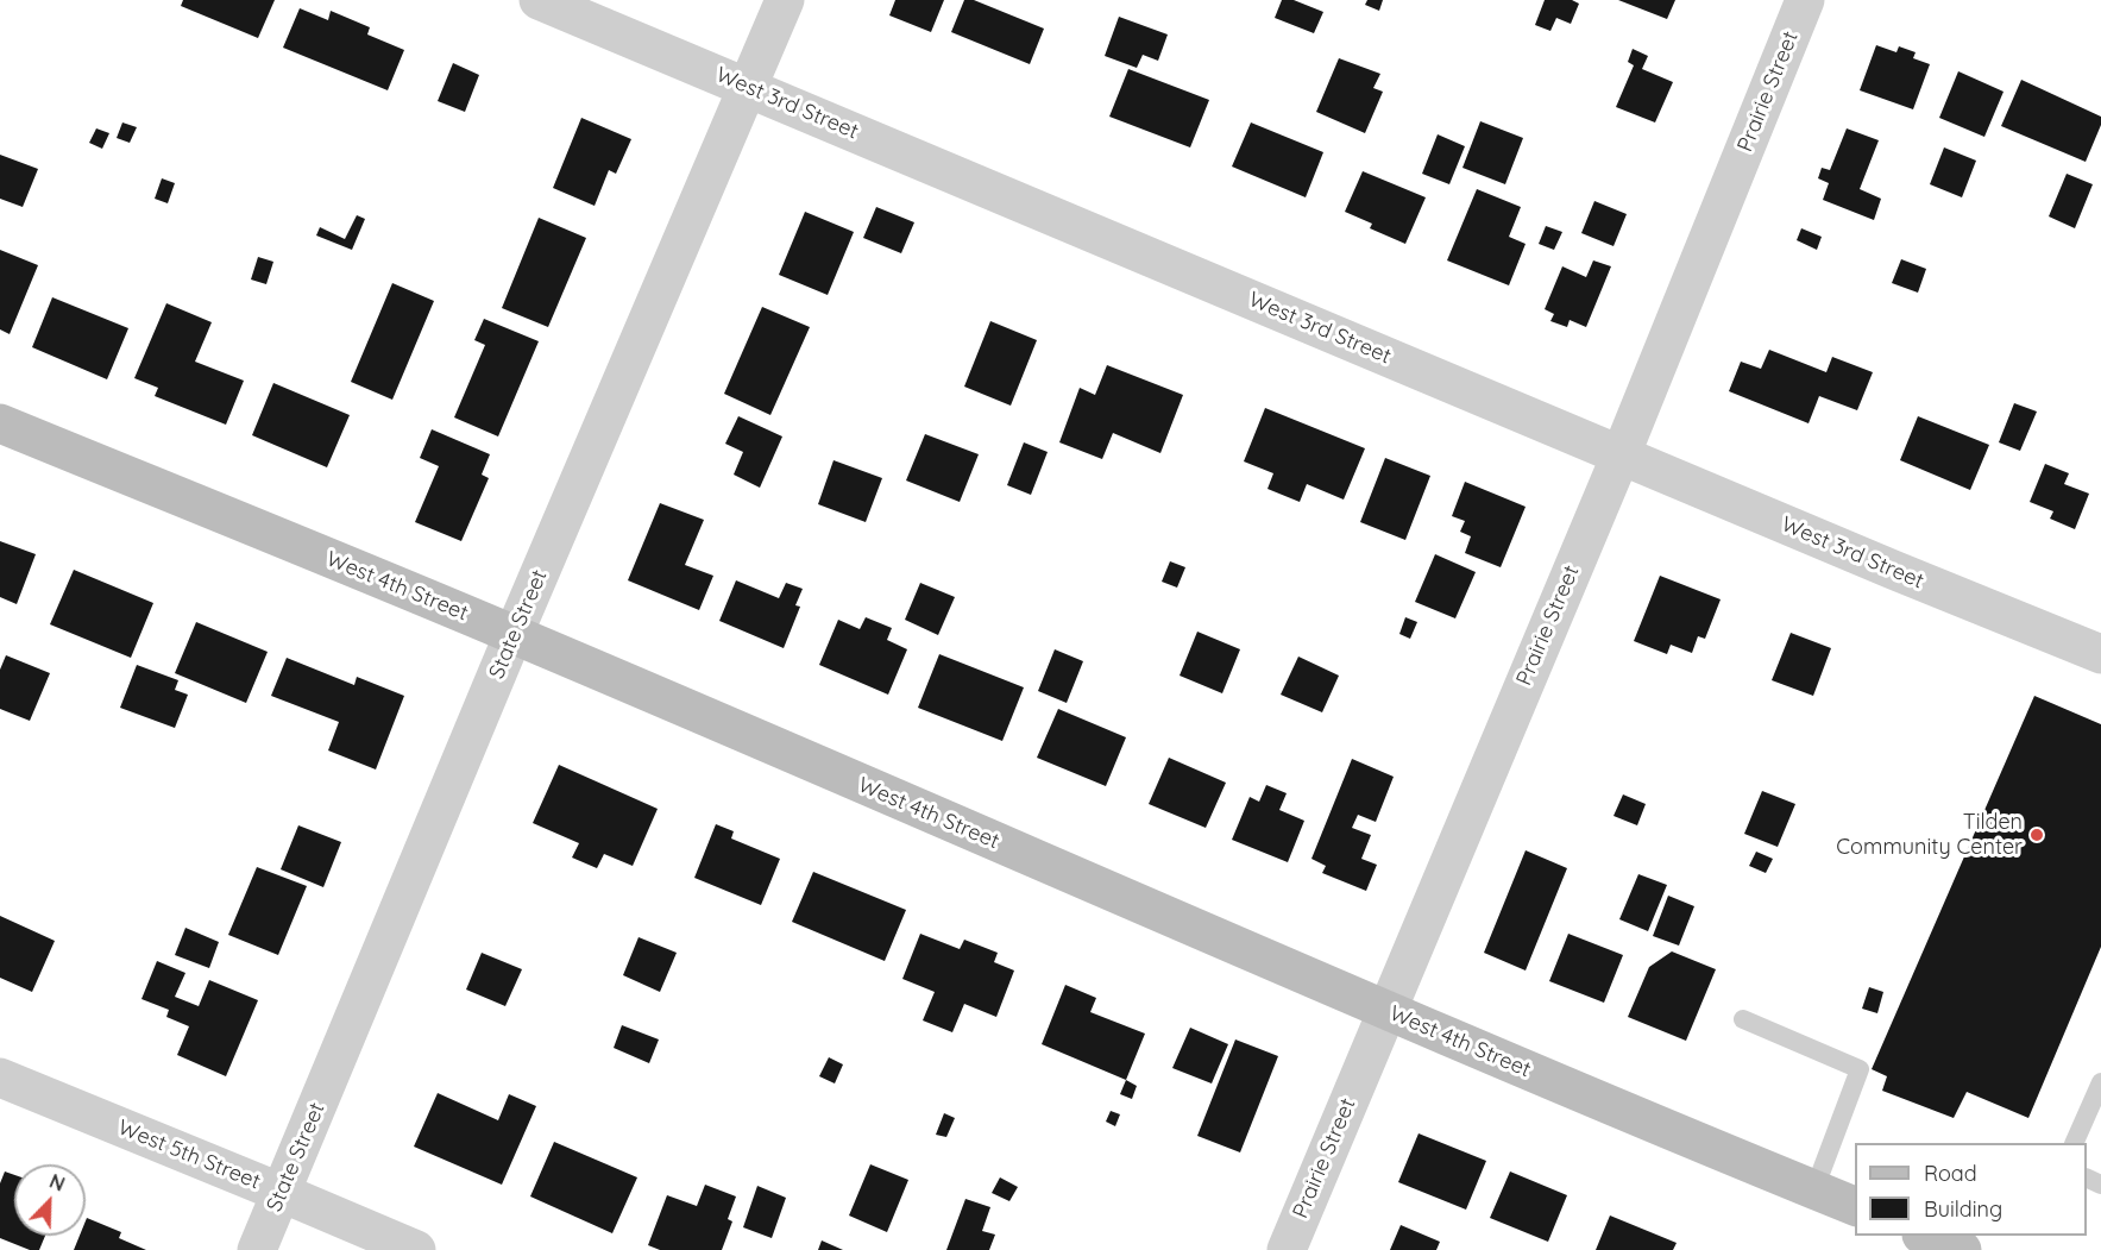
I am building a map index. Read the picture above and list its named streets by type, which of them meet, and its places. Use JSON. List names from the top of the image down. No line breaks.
{"streets":{"street":["Prairie Street","West 3rd Street","West 4th Street","State Street","West 5th Street"]},"crossings":[["Prairie Street","West 3rd Street"],["Prairie Street","West 4th Street"],["West 3rd Street","State Street"],["West 4th Street","State Street"],["State Street","West 5th Street"]],"places":["Tilden Community Center"],"legend":["Road","Building"],"north":"top right"}
